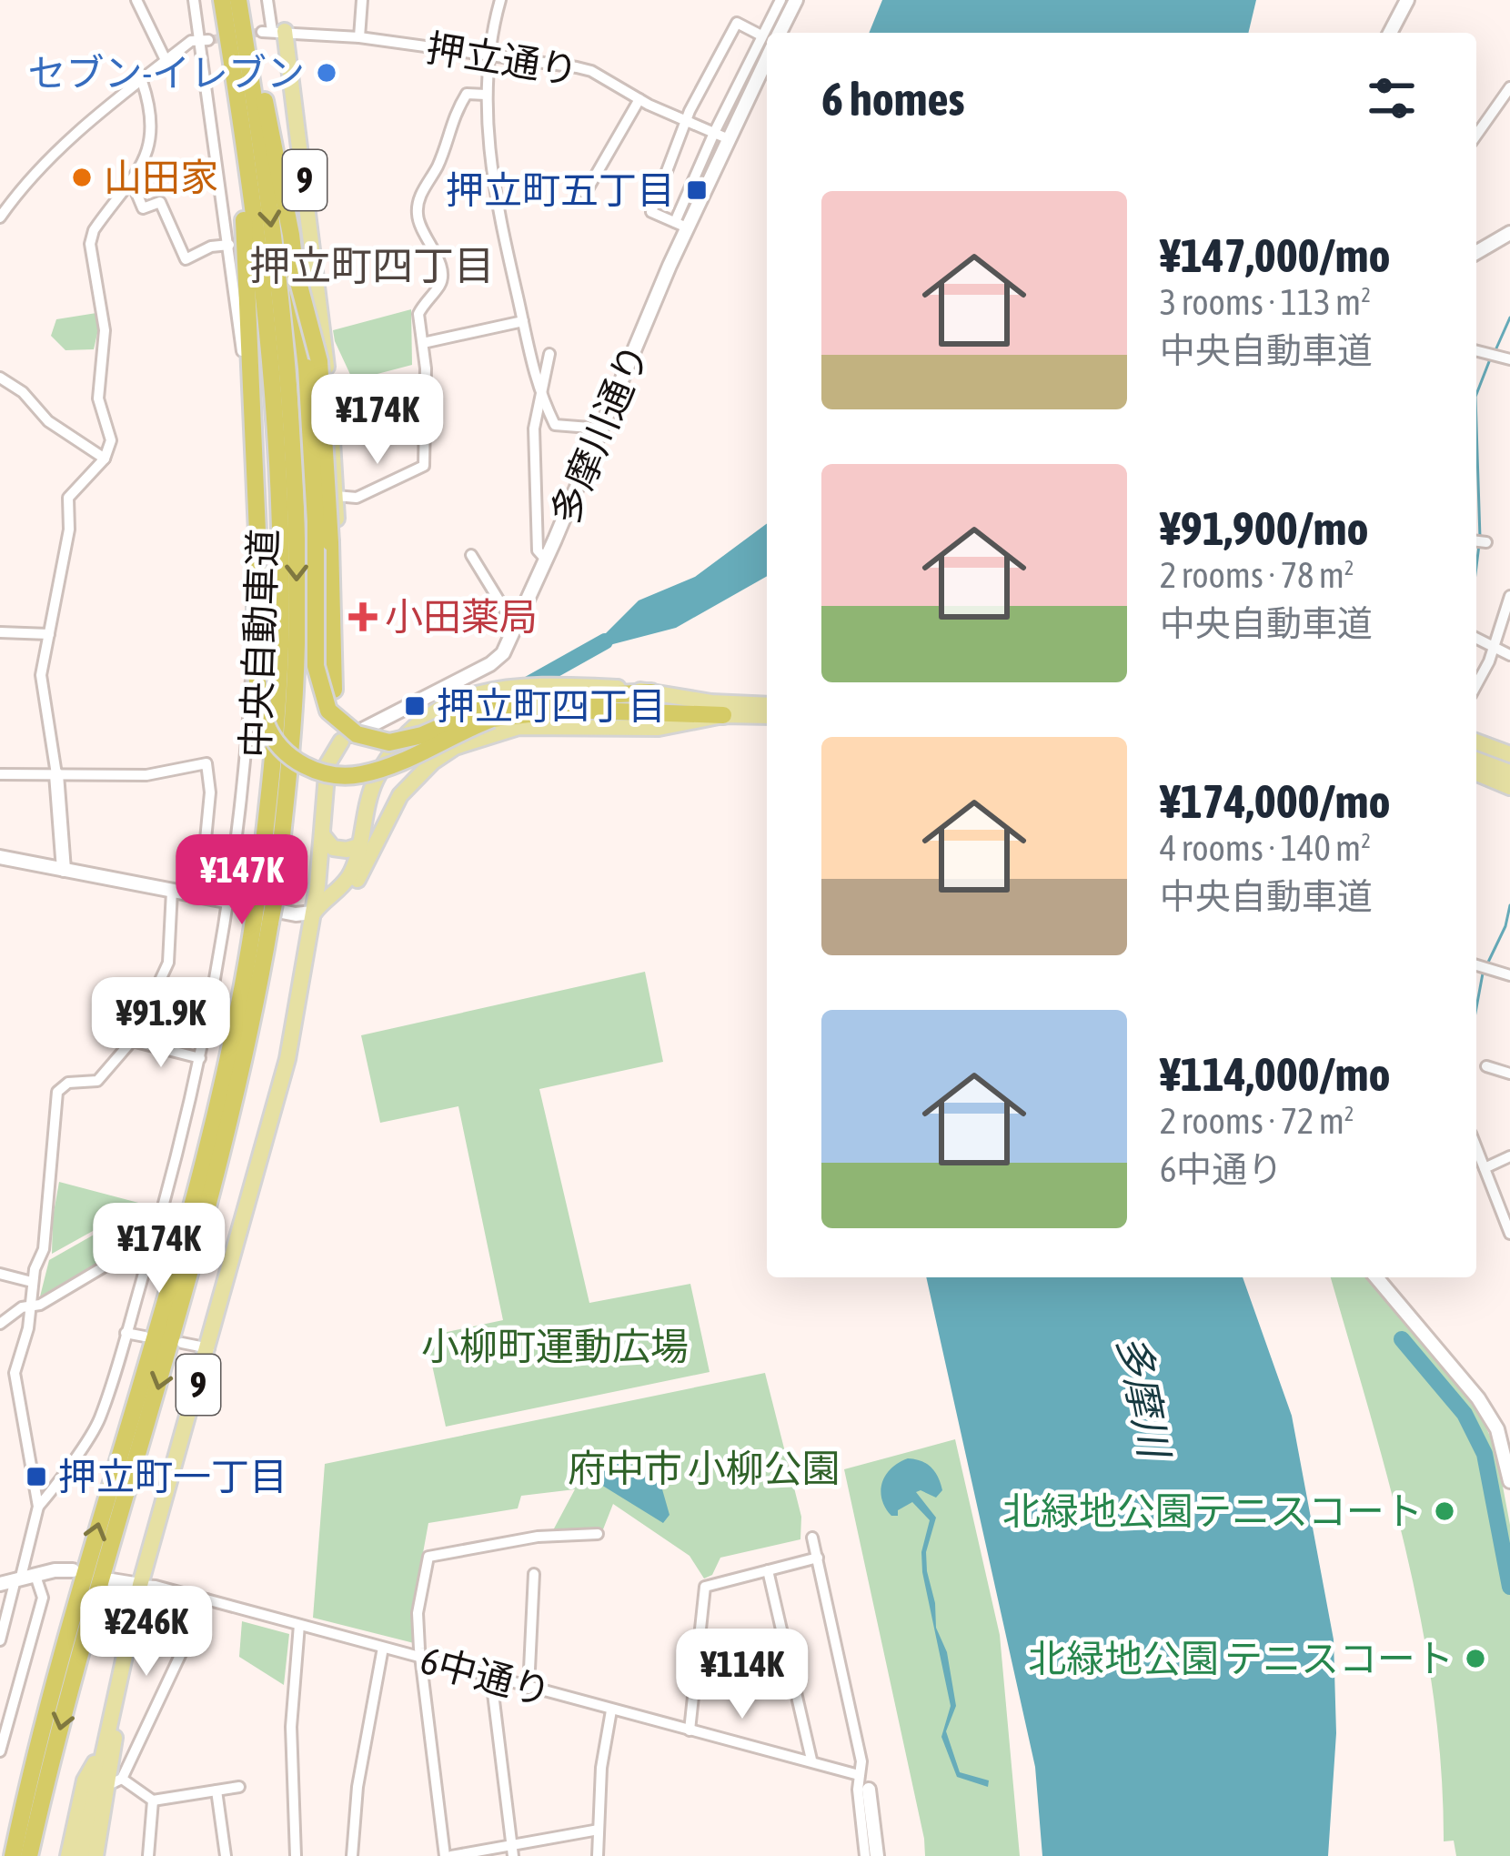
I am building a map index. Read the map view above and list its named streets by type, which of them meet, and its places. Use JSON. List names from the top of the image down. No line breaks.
{"streets":{"highway":["中央自動車道"],"main road":["9"],"street":["押立通り","多摩川通り","6中通り"]},"crossings":[["押立通り","9"],["押立通り","多摩川通り"],["9","多摩川通り"],["9","6中通り"]],"districts":["押立町四丁目"],"water":["多摩川"],"parks":["小柳町運動広場","府中市 小柳公園"],"places":{"other":["セブン-イレブン","山田家","北緑地公園テニスコート","北緑地公園 テニスコート"],"transit":["押立町五丁目","押立町四丁目","押立町一丁目"],"health":["小田薬局"]},"page":{"heading":"6 homes","list":[{"name":"¥147,000/mo","note":"3 rooms · 113 m² · 中央自動車道"},{"name":"¥91,900/mo","note":"2 rooms · 78 m² · 中央自動車道"},{"name":"¥174,000/mo","note":"4 rooms · 140 m² · 中央自動車道"},{"name":"¥114,000/mo","note":"2 rooms · 72 m² · 6中通り"}],"price":["¥174K","¥147K","¥91.9K","¥174K","¥246K","¥114K"]}}
